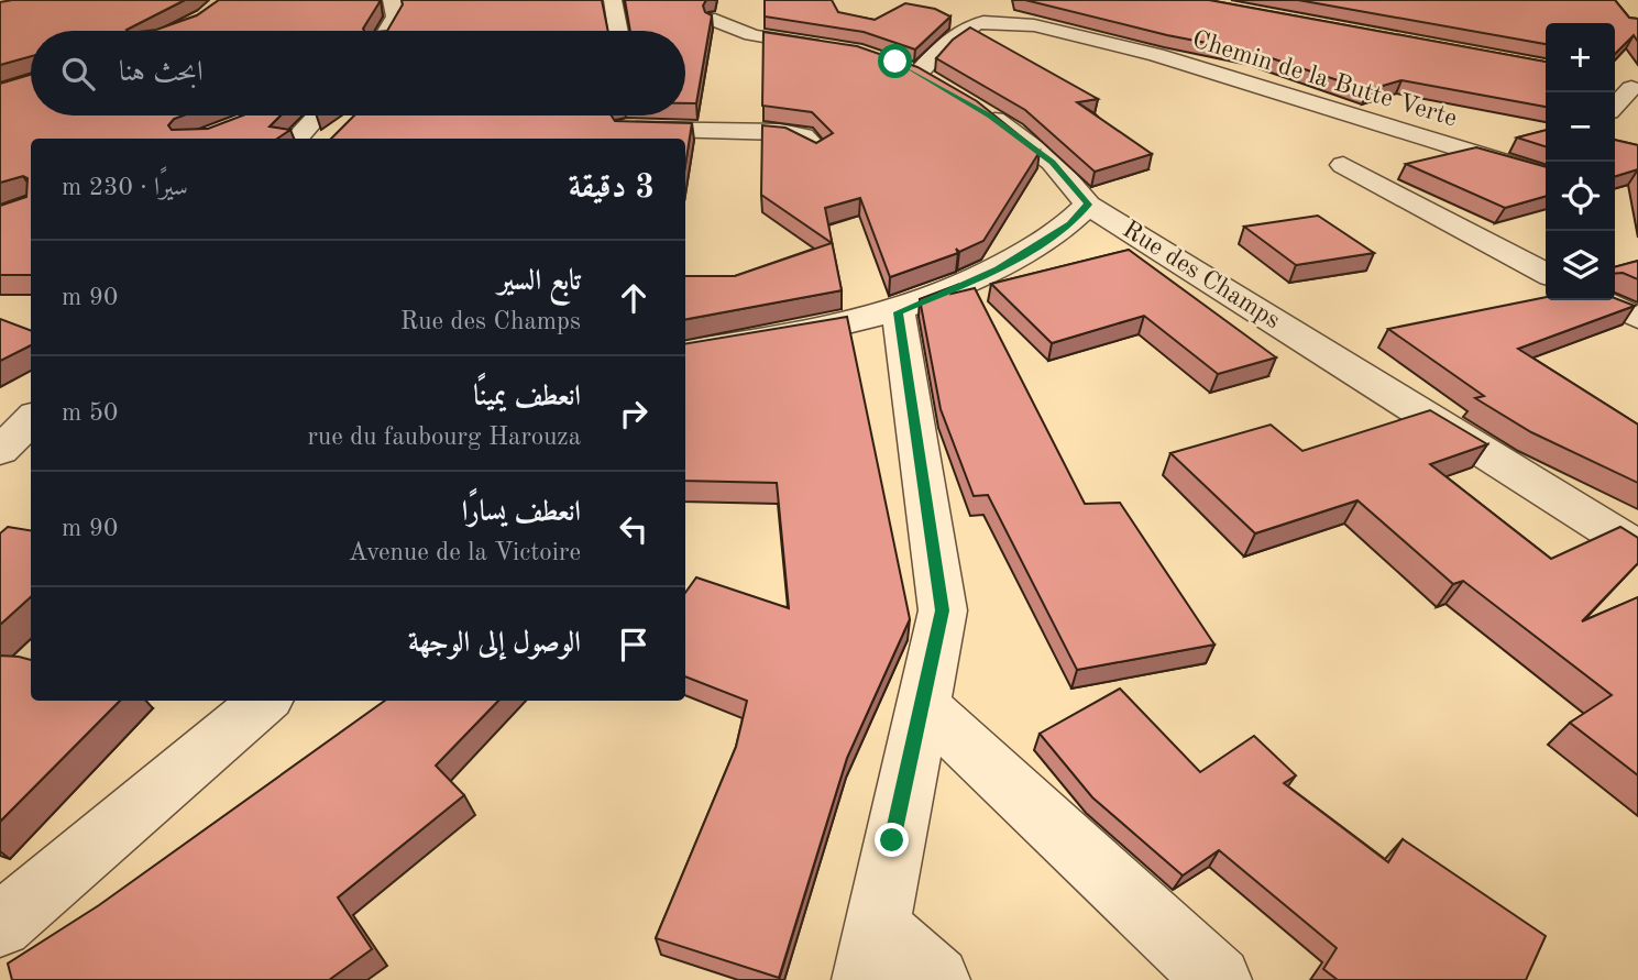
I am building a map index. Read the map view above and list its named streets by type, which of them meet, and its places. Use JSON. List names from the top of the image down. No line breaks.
{"streets":{"street":["Chemin de la Butte Verte","Rue des Champs"]},"crossings":[["Chemin de la Butte Verte","Rue des Champs"]],"page":{"map_buttons":["+","−"],"search":"ابحث هنا","heading":["3 دقيقة","سيرًا · 230 m"],"list":[["تابع السير","Rue des Champs","90 m"],["انعطف يمينًا","rue du faubourg Harouza","50 m"],["انعطف يسارًا","Avenue de la Victoire","90 m"],"الوصول إلى الوجهة"]}}
